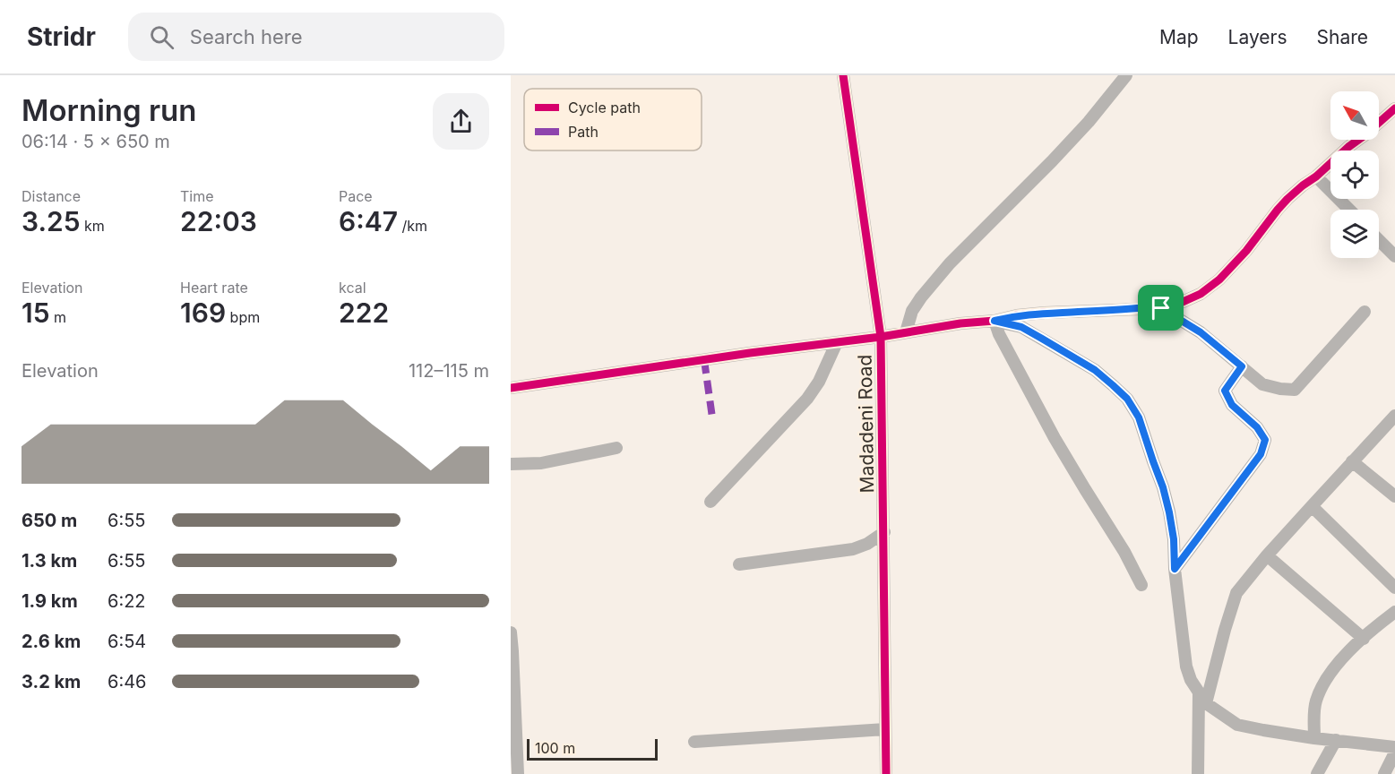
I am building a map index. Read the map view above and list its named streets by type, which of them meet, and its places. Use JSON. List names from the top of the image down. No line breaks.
{"streets":{"street":["Madadeni Road"]},"legend":["Cycle path","Path"],"scale_bar":"100 m","north":"top left","page":{"header":"Stridr","search":"Search here","nav":["Map","Layers","Share"],"heading":["Morning run","06:14 · 5 × 650 m"],"stats":[["Distance","3.25 km"],["Time","22:03"],["Pace","6:47 /km"],["Elevation","15 m"],["Heart rate","169 bpm"],["kcal","222"]],"chart":["Elevation","112–115 m"],"list":[{"name":"650 m","note":"6:55"},{"name":"1.3 km","note":"6:55"},{"name":"1.9 km","note":"6:22"},{"name":"2.6 km","note":"6:54"},{"name":"3.2 km","note":"6:46"}],"scale":"100 m"}}
